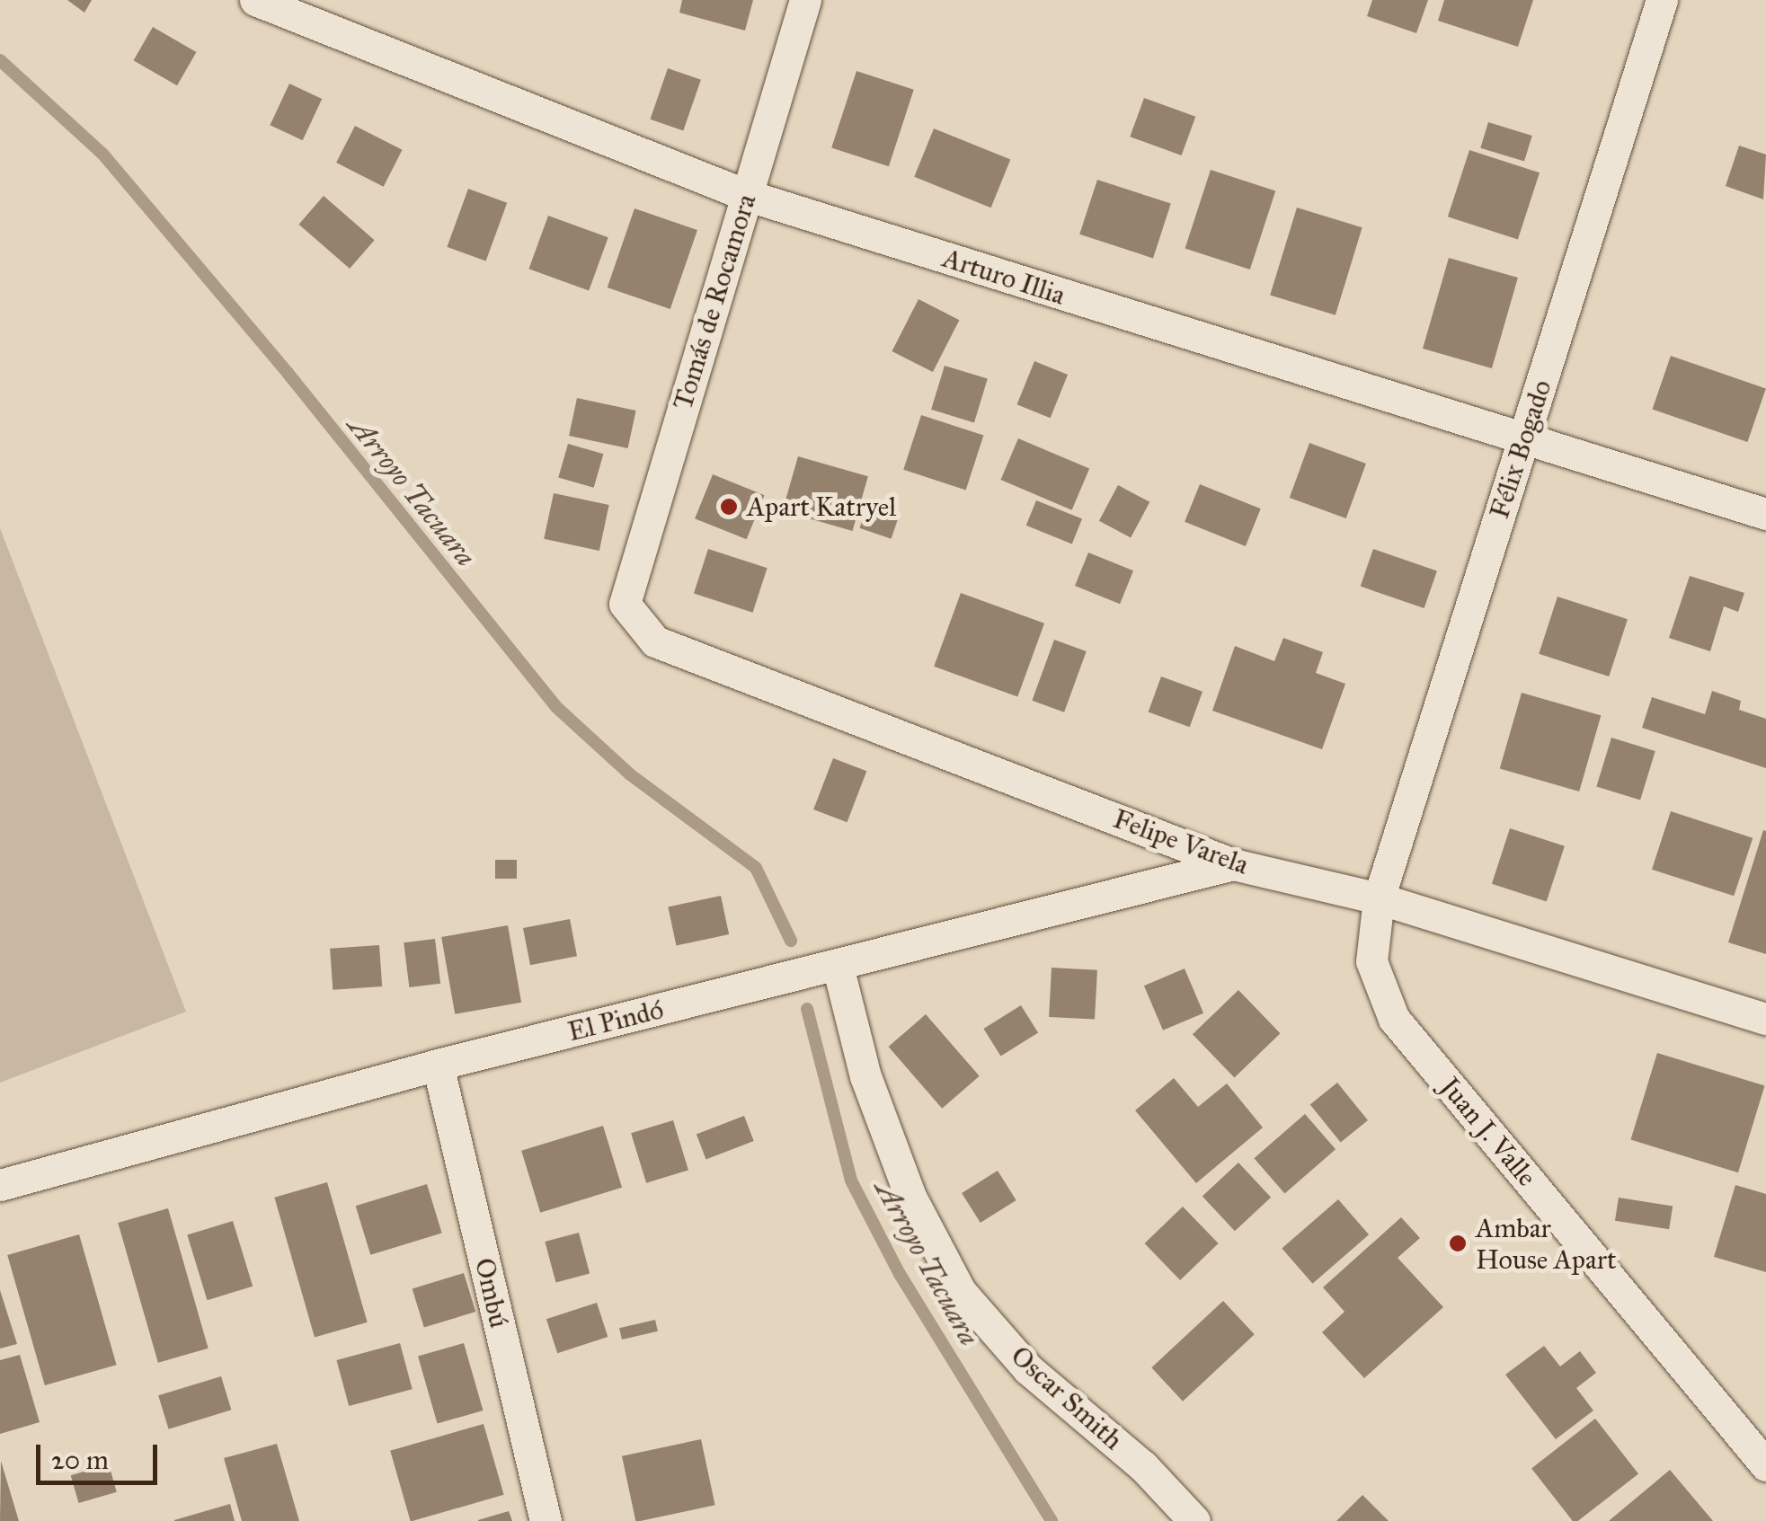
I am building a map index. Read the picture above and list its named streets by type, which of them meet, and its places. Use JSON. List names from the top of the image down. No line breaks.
{"streets":{"street":["Arturo Illia","Tomás de Rocamora","Félix Bogado","Felipe Varela","El Pindó","Juan J. Valle","Ombú","Oscar Smith"]},"crossings":[["Arturo Illia","Tomás de Rocamora"],["Arturo Illia","Félix Bogado"],["Tomás de Rocamora","Felipe Varela"],["Félix Bogado","Felipe Varela"],["Félix Bogado","Juan J. Valle"],["Felipe Varela","El Pindó"],["Felipe Varela","Juan J. Valle"],["El Pindó","Ombú"],["El Pindó","Oscar Smith"]],"water":["Arroyo Tacuara"],"places":["Apart Katryel","Ambar House Apart"],"scale_bar":"20 m"}
